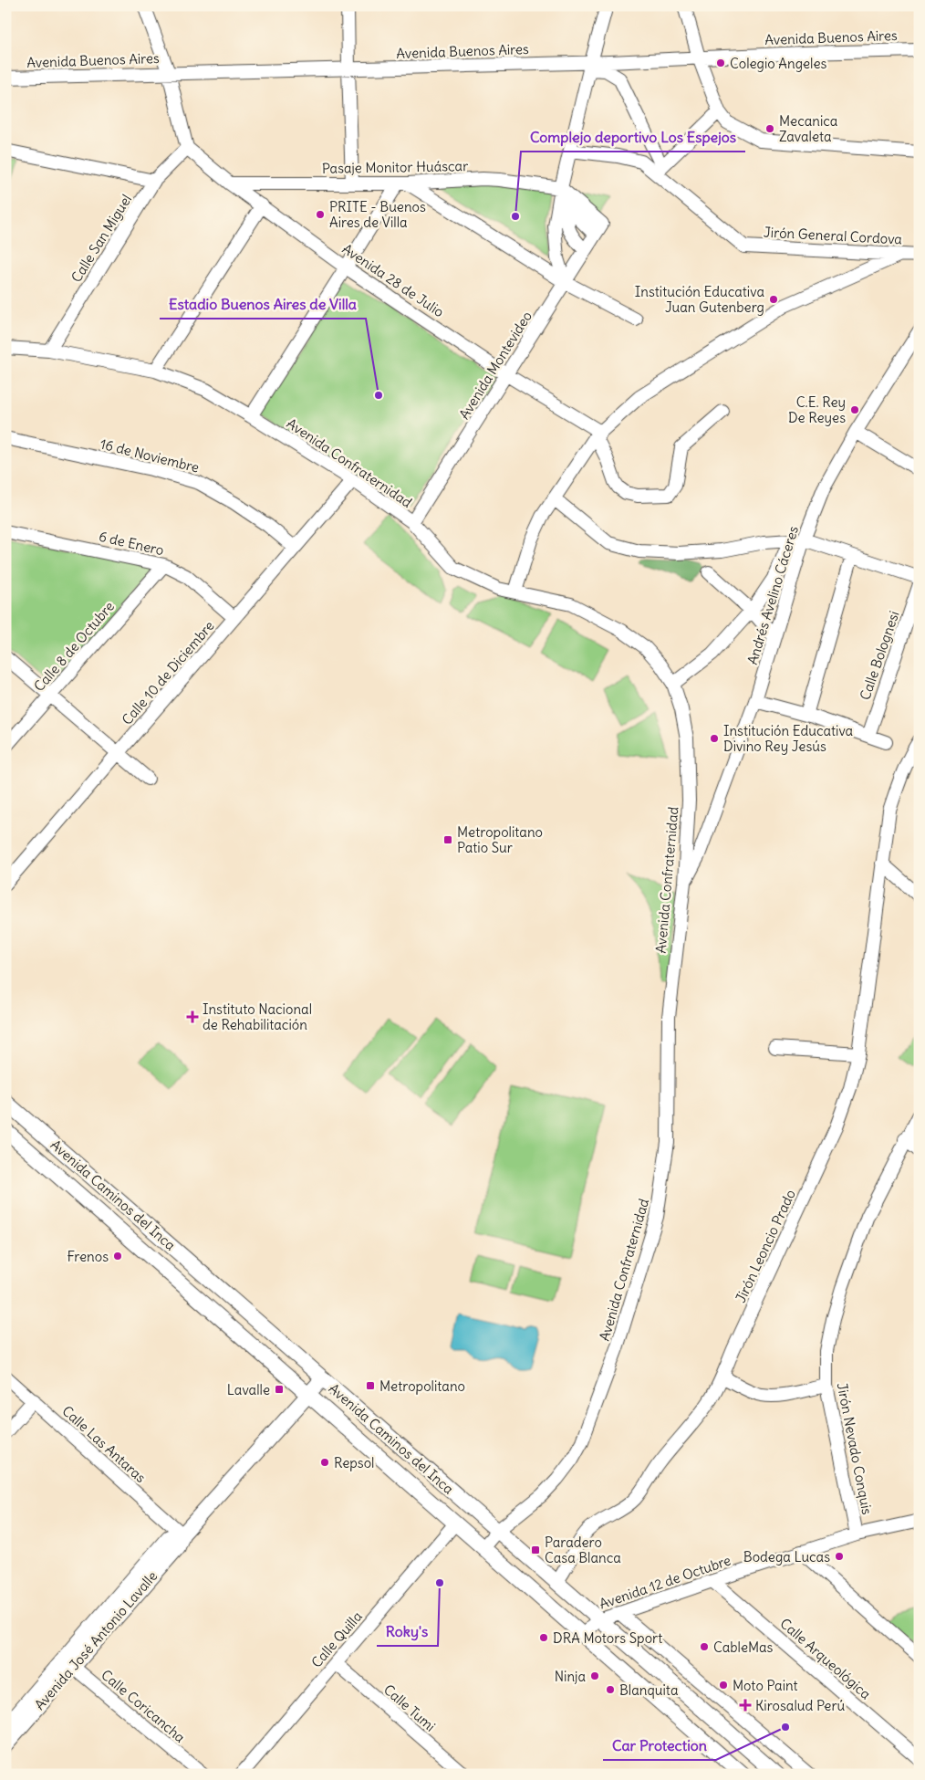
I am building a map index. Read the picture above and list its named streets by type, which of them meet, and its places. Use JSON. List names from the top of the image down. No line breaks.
{"streets":{"main road":["Avenida Caminos del Inca","Avenida José Antonio Lavalle"],"street":["Avenida Buenos Aires","Pasaje Monitor Huáscar","Jirón General Cordova","Calle San Miguel","Avenida 28 de Julio","Avenida Montevideo","16 de Noviembre","Avenida Confraternidad","6 de Enero","Andrés Avelino Cáceres","Calle 8 de Octubre","Calle Bolognesi","Calle 10 de Diciembre","Jirón Leoncio Prado","Calle Las Antaras","Jirón Nevado Conquis","Avenida 12 de Octubre","Calle Quilla","Calle Arqueológica","Calle Coricancha","Calle Tumi"]},"crossings":[["Pasaje Monitor Huáscar","Avenida 28 de Julio"],["Pasaje Monitor Huáscar","Avenida Montevideo"],["Calle San Miguel","Avenida 28 de Julio"],["Calle San Miguel","Avenida Confraternidad"],["Avenida 28 de Julio","Avenida Montevideo"],["Avenida Montevideo","Avenida Confraternidad"],["16 de Noviembre","Calle 10 de Diciembre"],["Avenida Confraternidad","Andrés Avelino Cáceres"],["Avenida Confraternidad","Calle 10 de Diciembre"],["Avenida Confraternidad","Avenida Caminos del Inca"],["6 de Enero","Calle 8 de Octubre"],["6 de Enero","Calle 10 de Diciembre"],["Avenida Caminos del Inca","Jirón Leoncio Prado"],["Avenida Caminos del Inca","Avenida 12 de Octubre"],["Avenida Caminos del Inca","Calle Quilla"],["Avenida Caminos del Inca","Avenida José Antonio Lavalle"],["Calle Las Antaras","Avenida José Antonio Lavalle"],["Jirón Nevado Conquis","Avenida 12 de Octubre"],["Avenida 12 de Octubre","Calle Arqueológica"],["Calle Quilla","Calle Tumi"],["Avenida José Antonio Lavalle","Calle Coricancha"]],"places":{"other":["Colegio Angeles","Mecanica Zavaleta","PRITE - Buenos Aires de Villa","Complejo deportivo Los Espejos","Institución Educativa Juan Gutenberg","Estadio Buenos Aires de Villa","C.E. Rey De Reyes","Institución Educativa Divino Rey Jesús","Frenos","Repsol","Bodega Lucas","Roky's","DRA Motors Sport","CableMas","Ninja","Moto Paint","Blanquita","Car Protection"],"transit":["Metropolitano Patio Sur","Metropolitano","Lavalle","Paradero Casa Blanca"],"health":["Instituto Nacional de Rehabilitación","Kirosalud Perú"]}}
